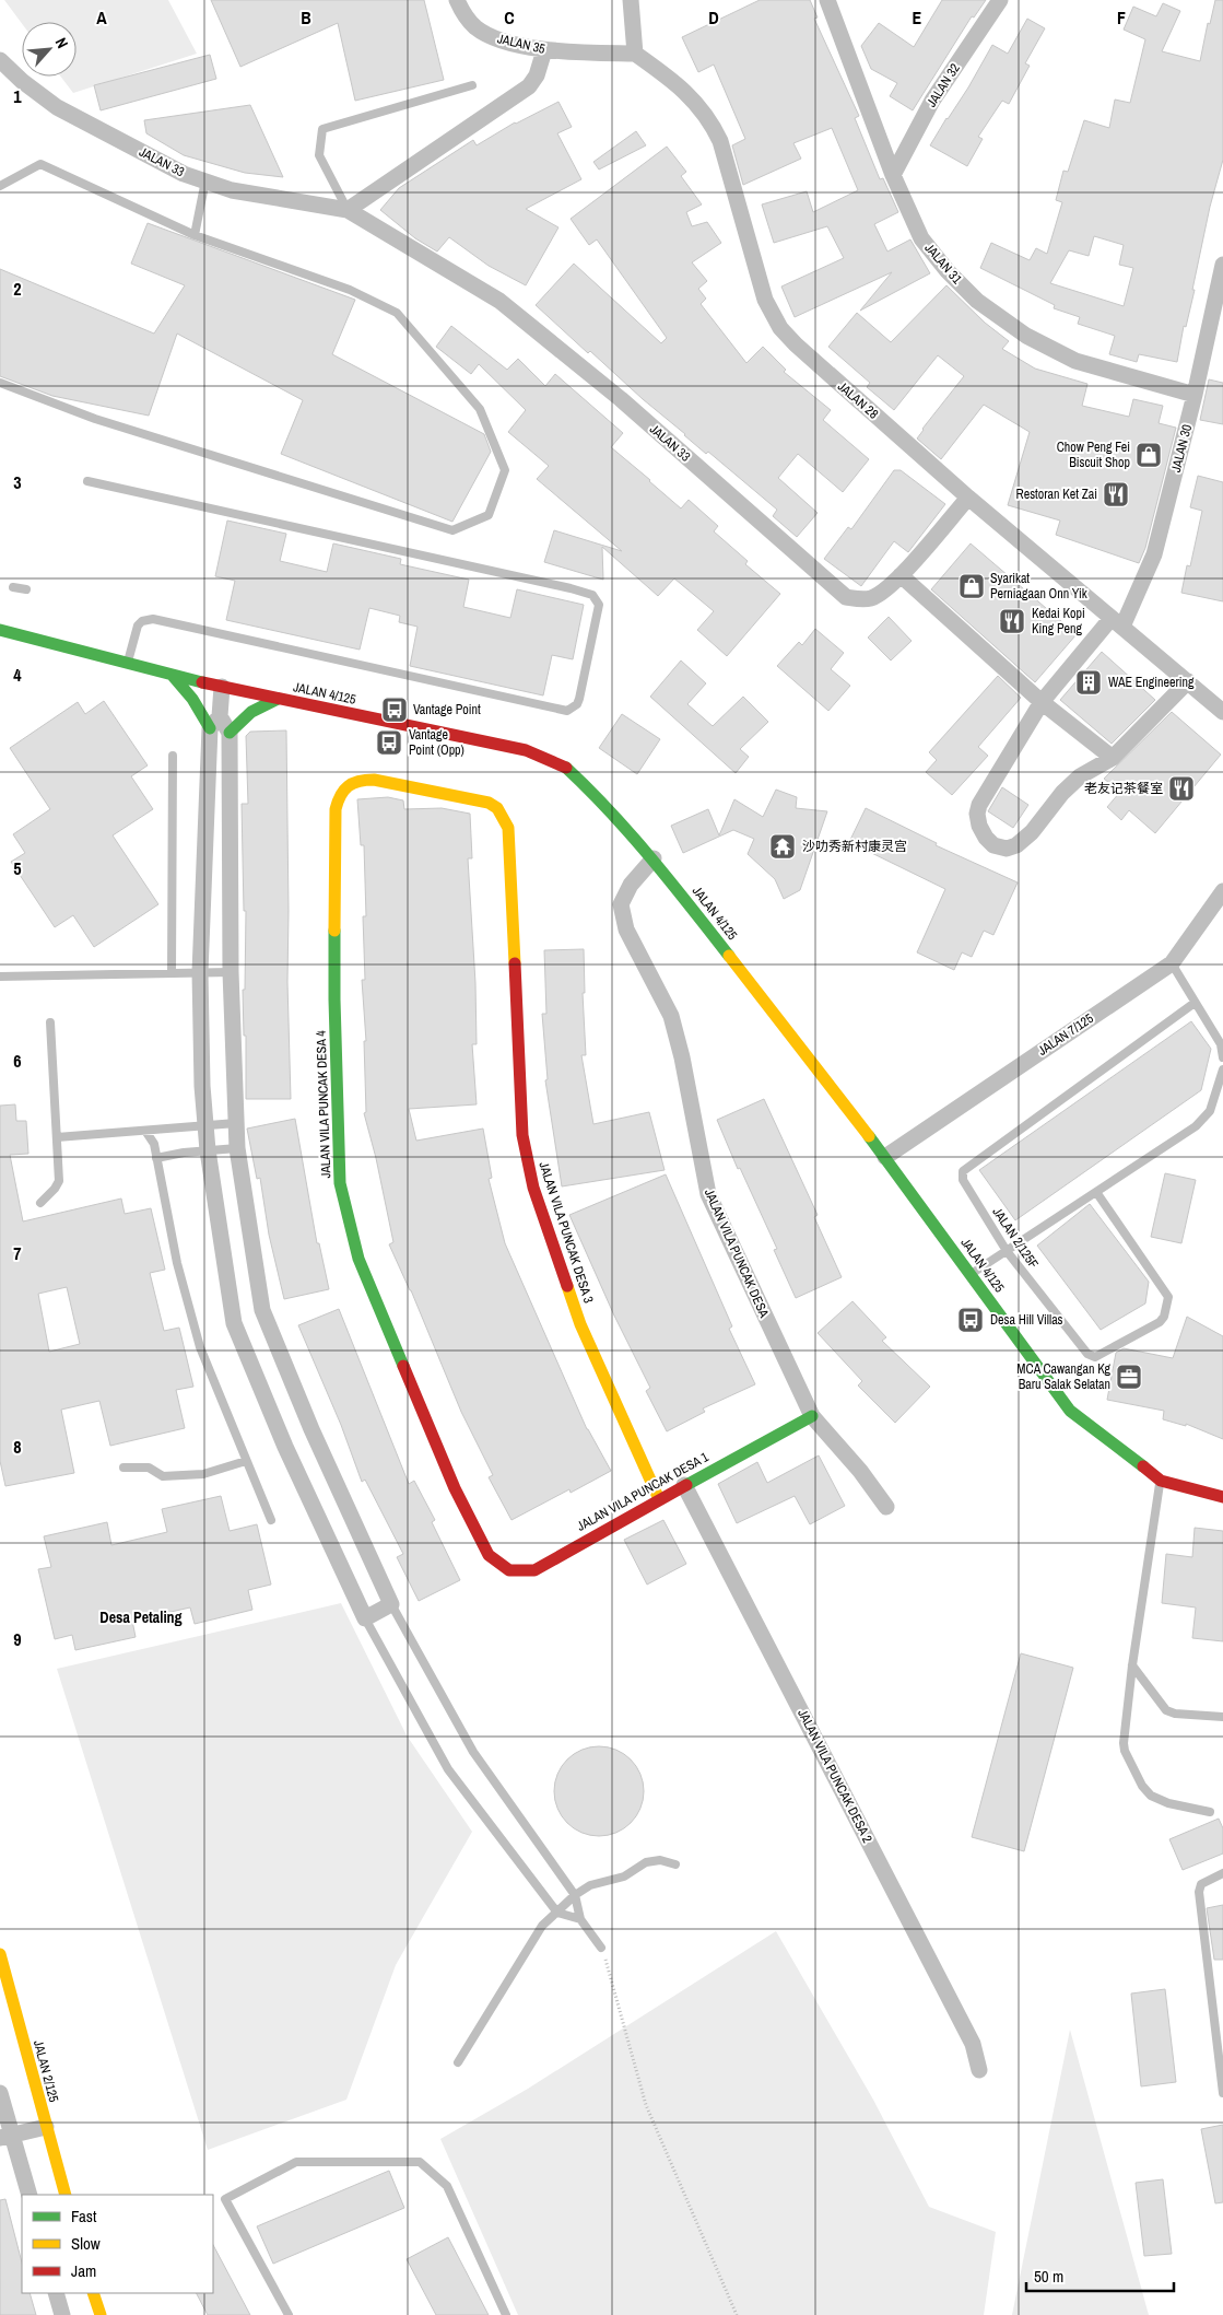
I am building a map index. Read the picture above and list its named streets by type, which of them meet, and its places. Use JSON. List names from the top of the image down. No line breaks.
{"streets":{"street":["JALAN 35","JALAN 32","JALAN 33","JALAN 31","JALAN 28","JALAN 30","JALAN 4/125","JALAN 7/125","JALAN VILA PUNCAK DESA 4","JALAN VILA PUNCAK DESA 3","JALAN VILA PUNCAK DESA","JALAN VILA PUNCAK DESA 1","JALAN VILA PUNCAK DESA 2","JALAN 2/125"],"lane":["JALAN 2/125F"]},"crossings":[["JALAN 35","JALAN 28"],["JALAN 32","JALAN 31"],["JALAN 33","JALAN 28"],["JALAN 31","JALAN 30"],["JALAN 28","JALAN 30"],["JALAN 4/125","JALAN 7/125"],["JALAN 4/125","JALAN VILA PUNCAK DESA"],["JALAN VILA PUNCAK DESA 4","JALAN VILA PUNCAK DESA 3"],["JALAN VILA PUNCAK DESA 4","JALAN VILA PUNCAK DESA 1"],["JALAN VILA PUNCAK DESA 3","JALAN VILA PUNCAK DESA 1"],["JALAN VILA PUNCAK DESA","JALAN VILA PUNCAK DESA 1"],["JALAN VILA PUNCAK DESA 1","JALAN VILA PUNCAK DESA 2"]],"districts":["Desa Petaling"],"places":{"shop":["Chow Peng Fei Biscuit Shop","Syarikat Perniagaan Onn Yik"],"restaurant":["Restoran Ket Zai","Kedai Kopi King Peng","老友记茶餐室"],"building":["WAE Engineering"],"bus stop":["Vantage Point","Vantage Point (Opp)","Desa Hill Villas"],"temple":["沙叻秀新村康灵宫"],"office":["MCA Cawangan Kg Baru Salak Selatan"]},"legend":["Fast","Slow","Jam"],"scale_bar":"50 m","north":"top right","grid":{"columns":["A","B","C","D","E","F"],"rows":["1","2","3","4","5","6","7","8","9"]}}
